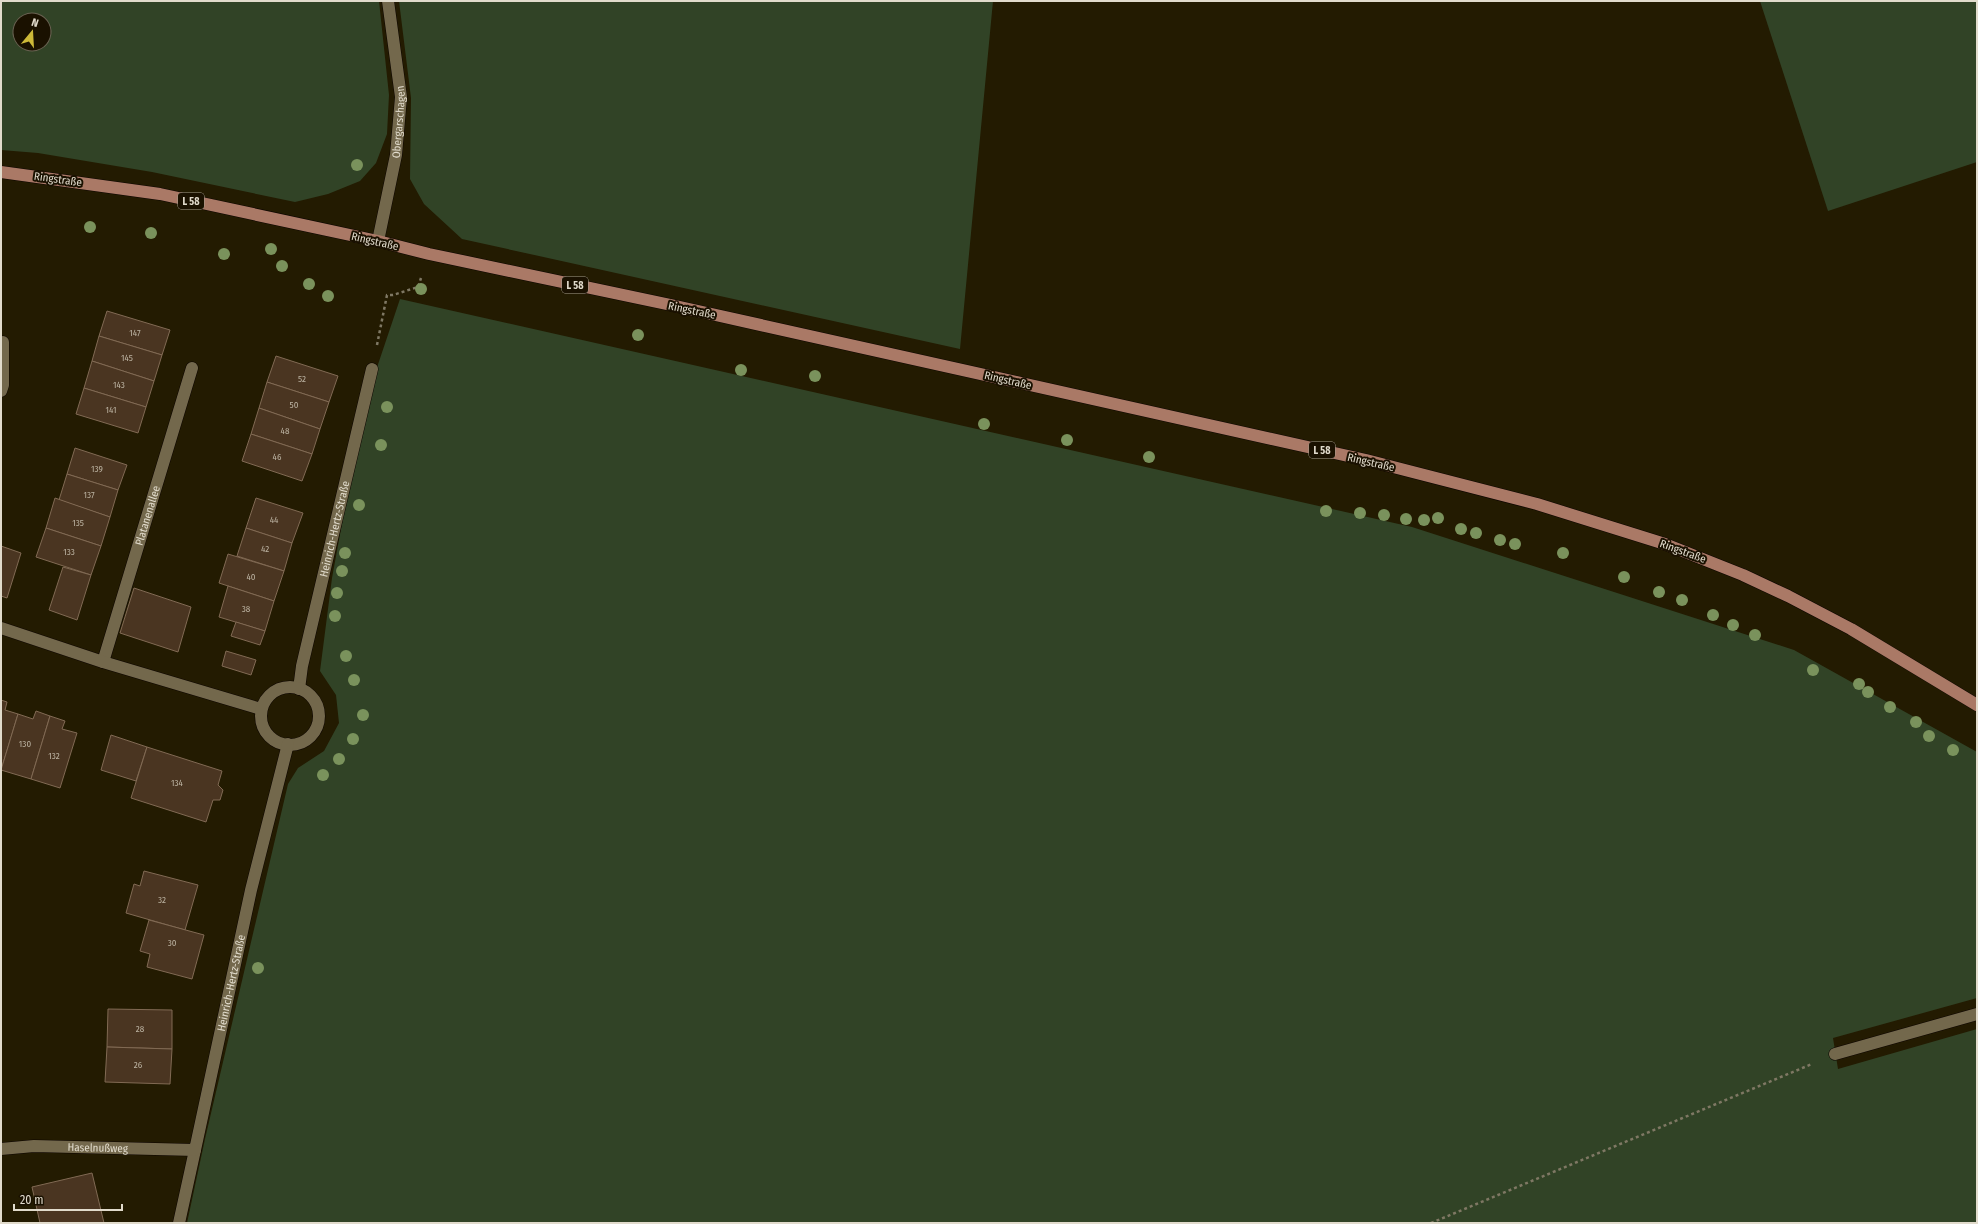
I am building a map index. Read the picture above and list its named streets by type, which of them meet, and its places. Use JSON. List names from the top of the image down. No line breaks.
{"streets":{"main road":["Ringstraße","L 58"],"street":["Obergarschagen","Platanenallee","Heinrich-Hertz-Straße","Haselnußweg"]},"crossings":[["Obergarschagen","Ringstraße"],["Heinrich-Hertz-Straße","Haselnußweg"]],"house_numbers":["147","145","52","143","50","141","48","46","139","137","44","135","42","133","40","38","130","132","134","32","30","28","26"],"scale_bar":"20 m","north":"top"}
